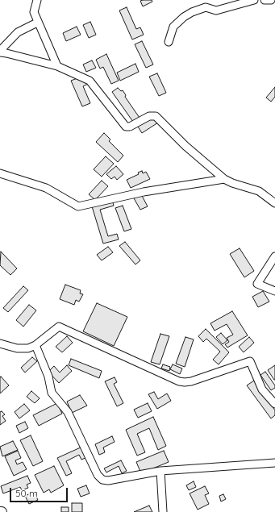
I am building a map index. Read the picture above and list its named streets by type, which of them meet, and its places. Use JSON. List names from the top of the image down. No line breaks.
{"scale_bar":"50 m"}
